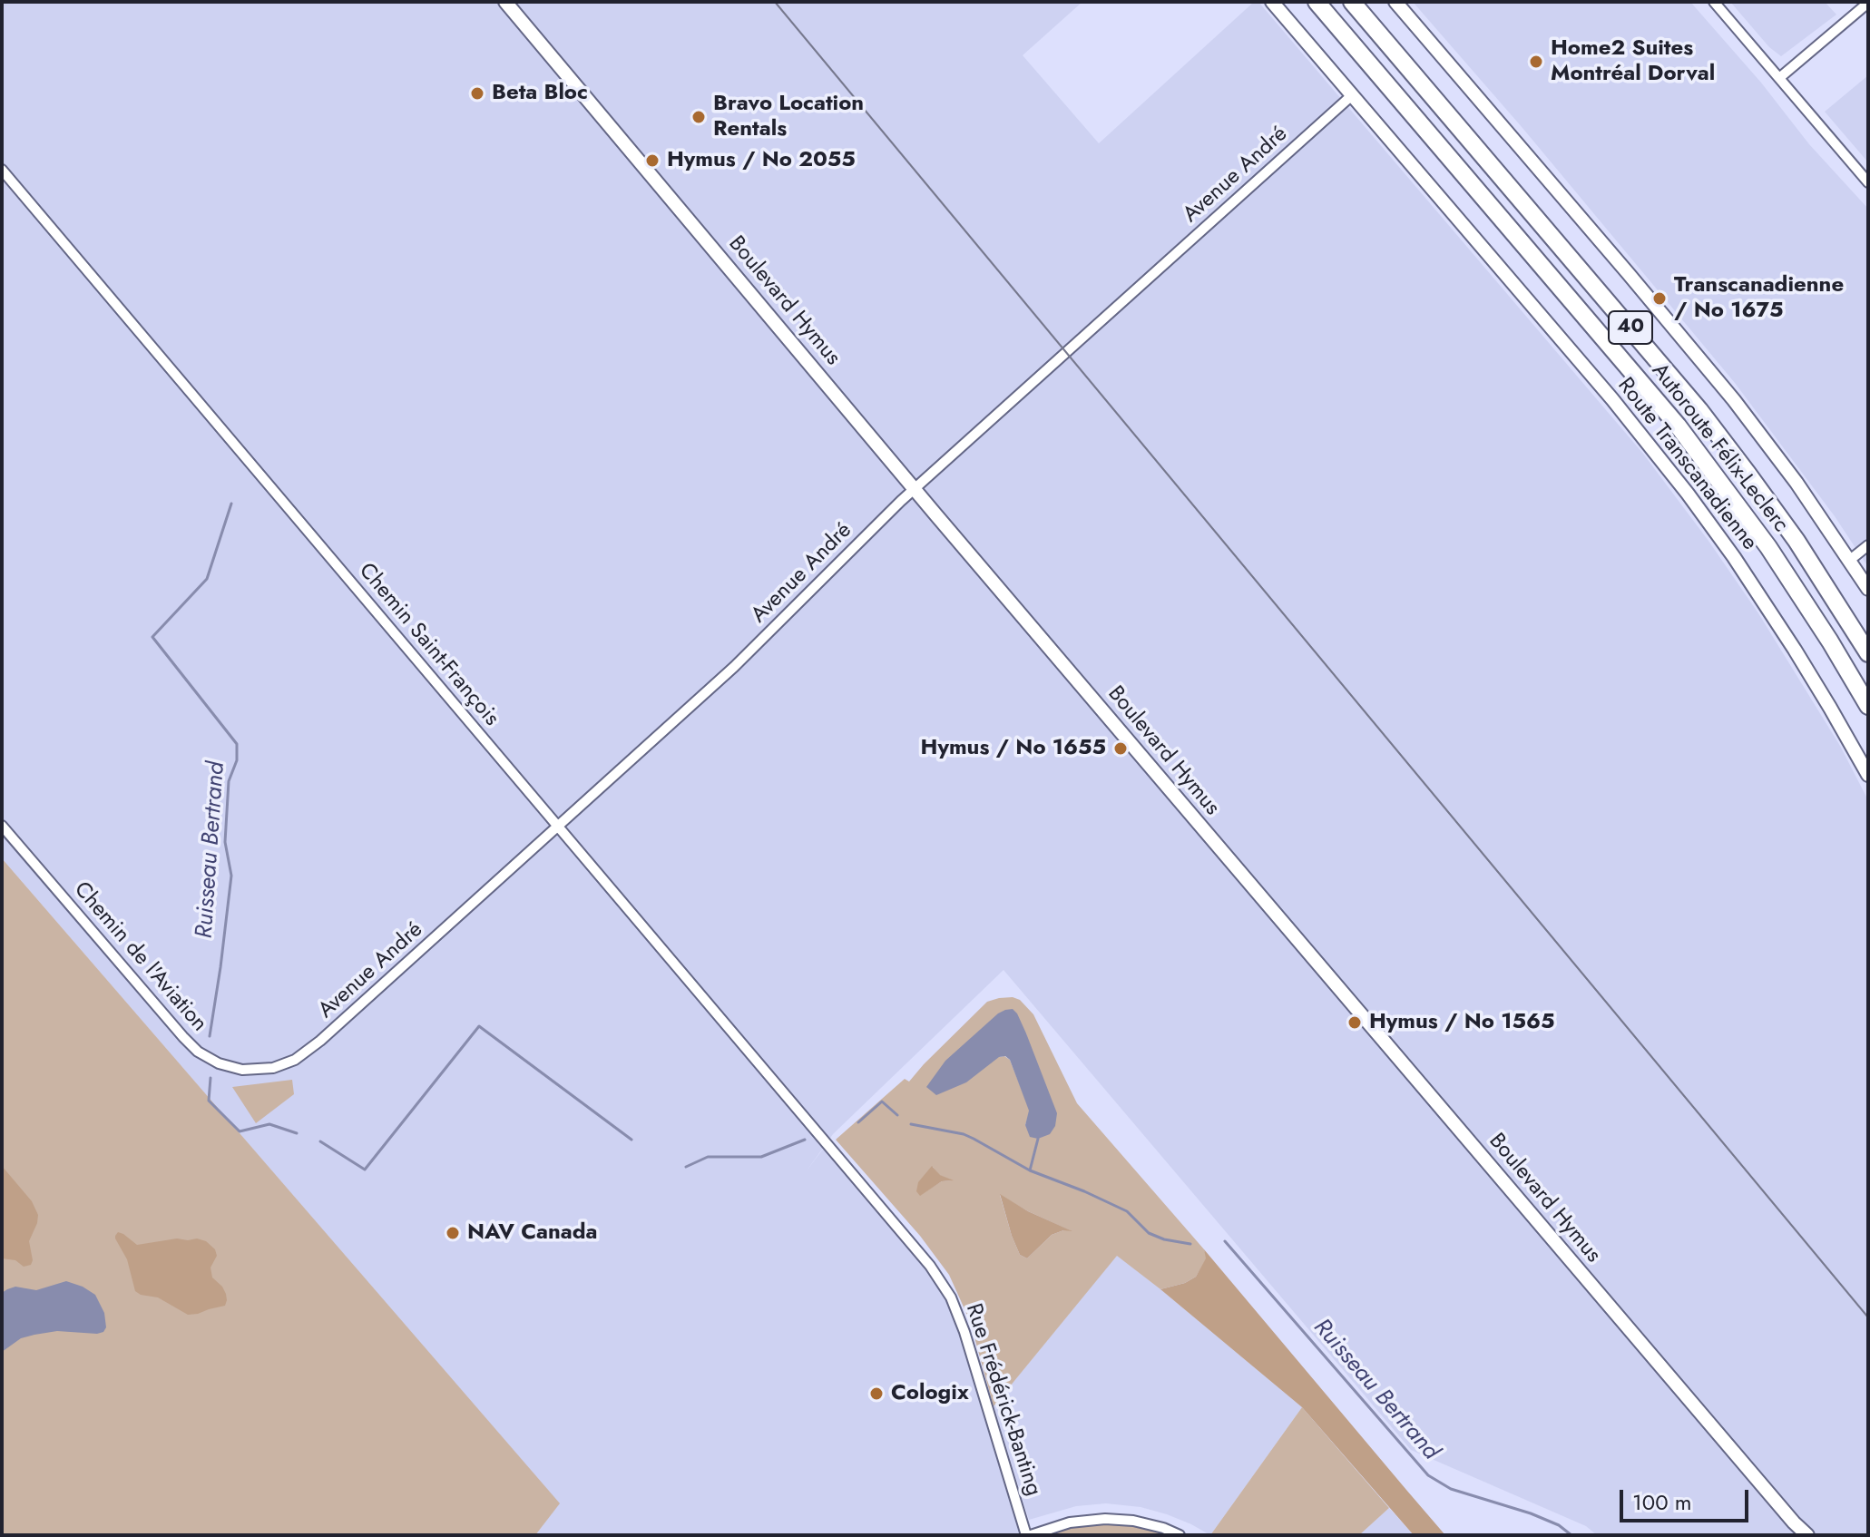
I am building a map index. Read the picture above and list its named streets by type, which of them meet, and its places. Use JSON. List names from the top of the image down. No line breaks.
{"streets":{"highway":["40","Autoroute Félix-Leclerc"],"street":["Avenue André","Boulevard Hymus","Route Transcanadienne","Chemin Saint-François","Chemin de l'Aviation","Rue Frédérick-Banting"]},"crossings":[["Avenue André","Boulevard Hymus"],["Avenue André","Route Transcanadienne"],["Avenue André","Chemin Saint-François"],["Avenue André","Chemin de l'Aviation"],["Chemin Saint-François","Rue Frédérick-Banting"]],"water":["Ruisseau Bertrand"],"places":["Home2 Suites Montréal Dorval","Beta Bloc","Bravo Location Rentals","Hymus / No 2055","Transcanadienne / No 1675","Hymus / No 1655","Hymus / No 1565","NAV Canada","Cologix"],"scale_bar":"100 m"}
